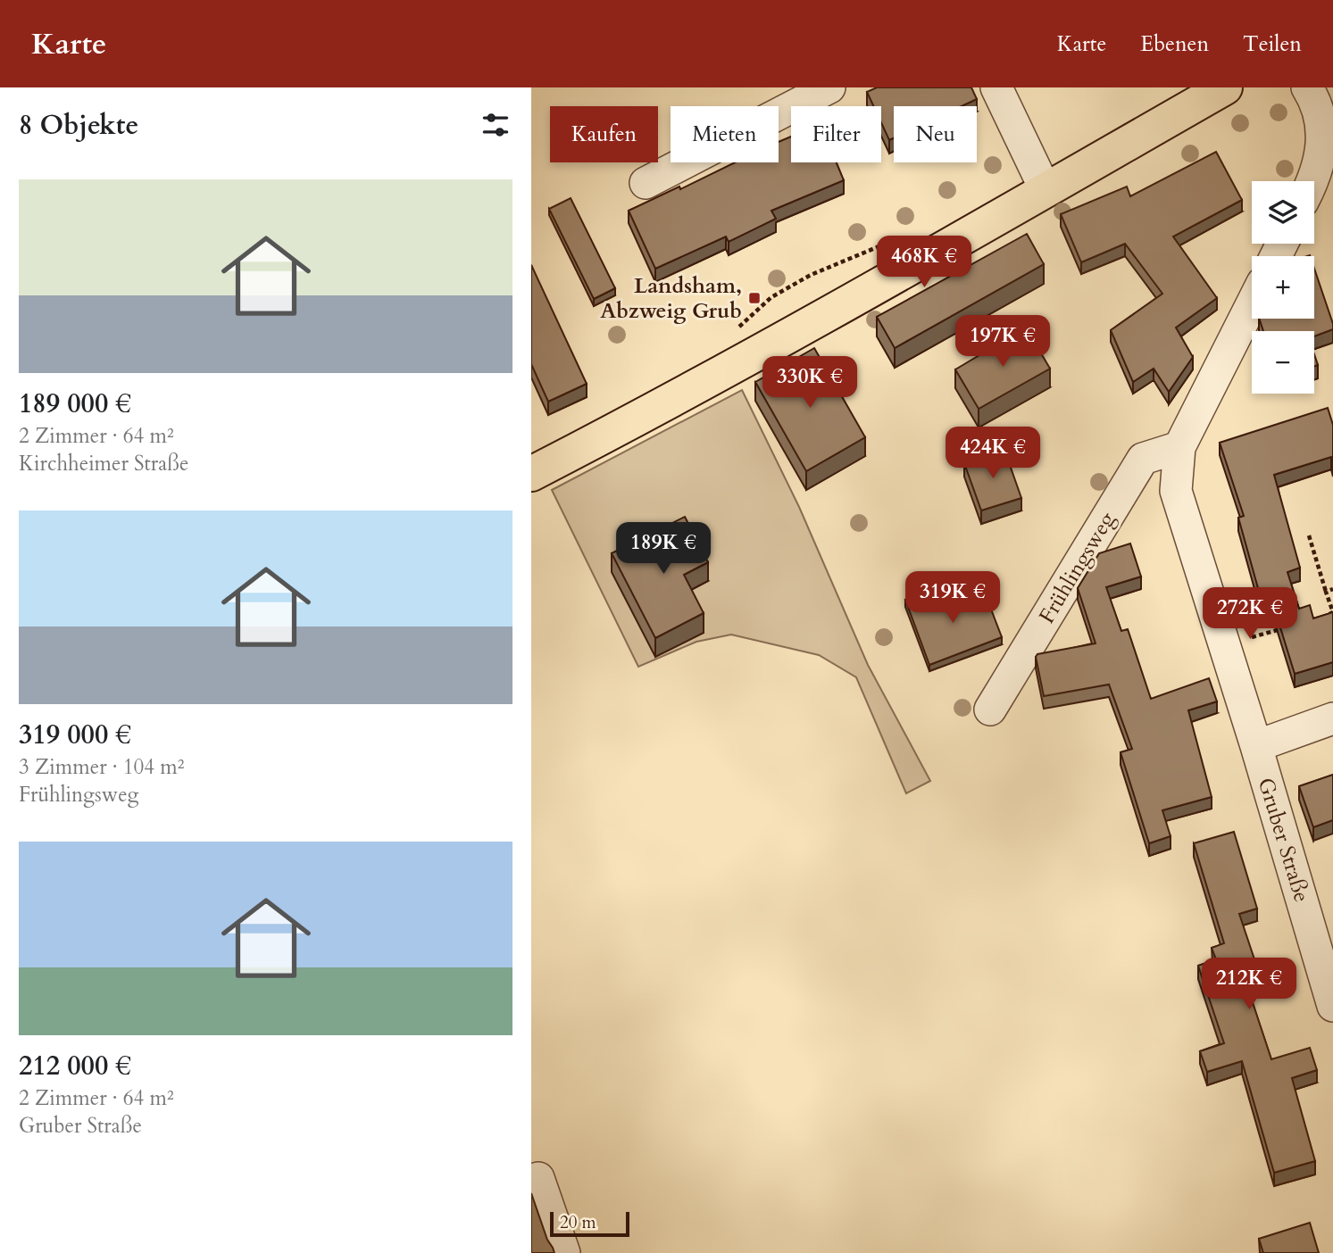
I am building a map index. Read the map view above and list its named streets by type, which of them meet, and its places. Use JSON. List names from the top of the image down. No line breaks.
{"streets":{"street":["Frühlingsweg","Gruber Straße"]},"crossings":[["Frühlingsweg","Gruber Straße"]],"places":{"transit":["Landsham, Abzweig Grub"]},"scale_bar":"20 m","page":{"header":"Karte","nav":["Karte","Ebenen","Teilen"],"heading":"8 Objekte","chip":["Kaufen","Mieten","Filter","Neu"],"list":[{"name":"189 000 €","note":"2 Zimmer · 64 m² · Kirchheimer Straße"},{"name":"319 000 €","note":"3 Zimmer · 104 m² · Frühlingsweg"},{"name":"212 000 €","note":"2 Zimmer · 64 m² · Gruber Straße"}],"map_buttons":["+","−"],"price":["468K €","197K €","330K €","424K €","189K €","319K €","272K €","212K €"],"scale":"20 m"}}
